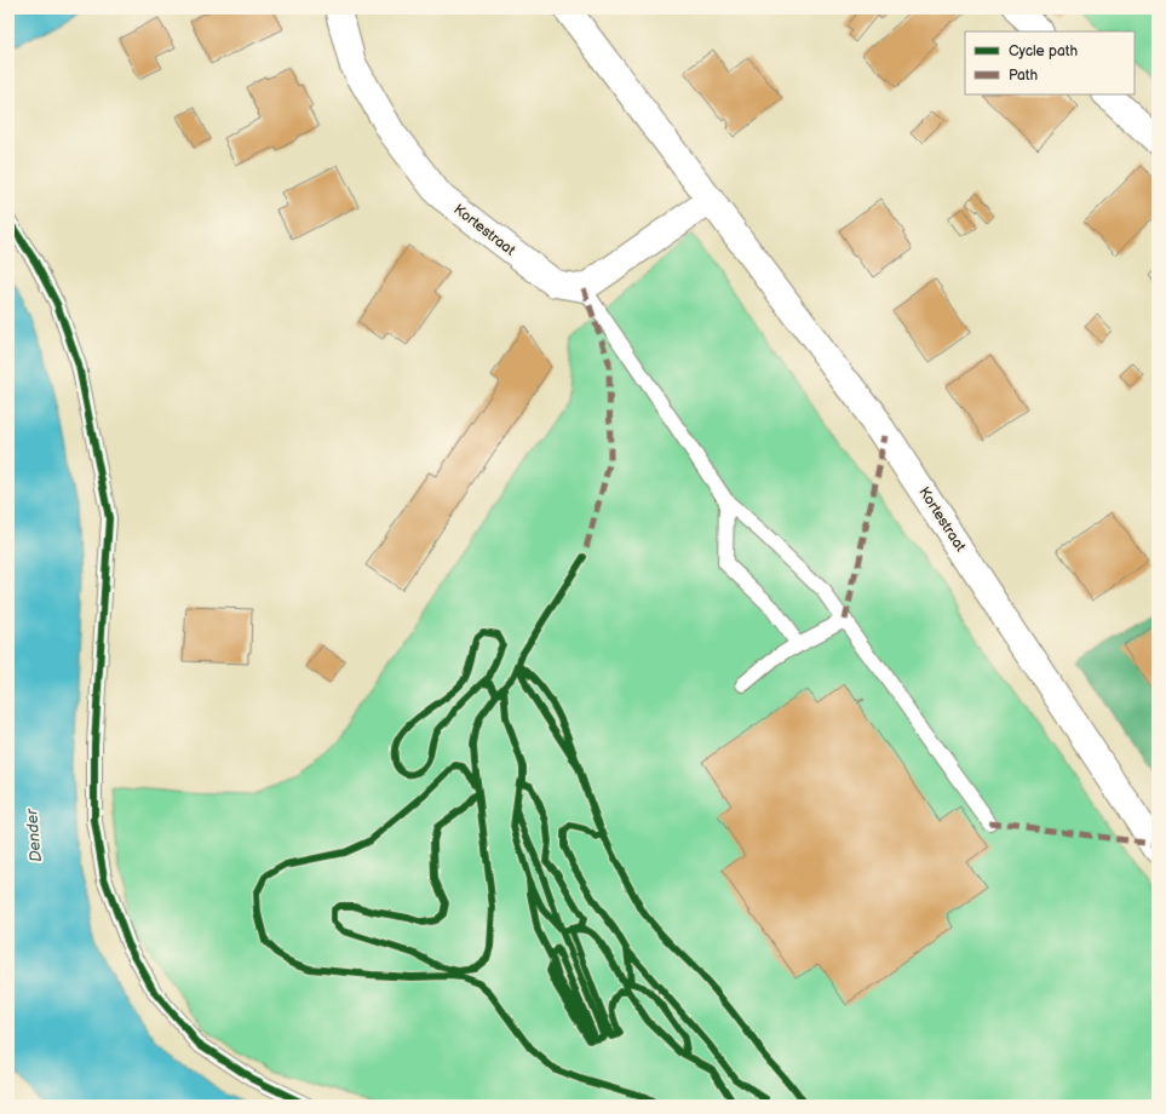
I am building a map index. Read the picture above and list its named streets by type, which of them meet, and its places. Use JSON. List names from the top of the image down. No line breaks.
{"streets":{"street":["Kortestraat"]},"water":["Dender"],"legend":["Cycle path","Path"]}
